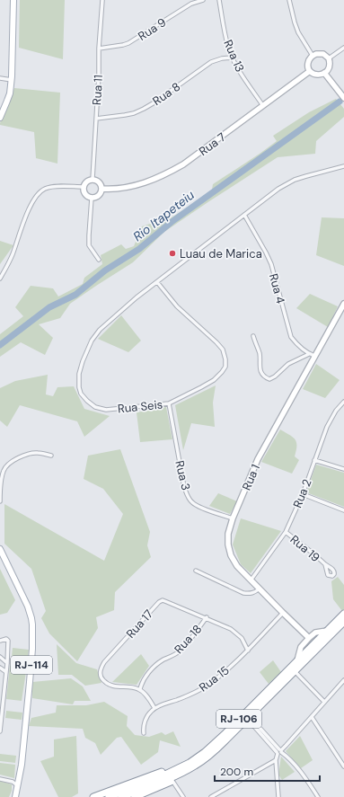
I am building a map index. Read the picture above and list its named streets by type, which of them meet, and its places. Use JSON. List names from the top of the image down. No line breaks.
{"streets":{"highway":["RJ-106"],"main road":["RJ-114"],"street":["Rua 9","Rua 13","Rua 11","Rua 8","Rua 7","Rua 4","Rua Seis","Rua 3","Rua 1","Rua 2","Rua 19","Rua 17","Rua 18","Rua 15"]},"crossings":[["Rua 9","Rua 11"],["Rua 13","Rua 8"],["Rua 13","Rua 7"],["Rua 11","Rua 8"],["Rua 11","Rua 7"],["Rua 4","Rua Seis"],["Rua 4","Rua 1"],["Rua Seis","Rua 3"],["Rua 3","Rua 1"],["Rua 1","Rua 2"],["Rua 1","Rua 15"],["Rua 2","Rua 19"],["Rua 17","Rua 18"],["Rua 17","Rua 15"]],"water":["Rio Itapeteiu"],"places":["Luau de Marica"],"scale_bar":"200 m"}
